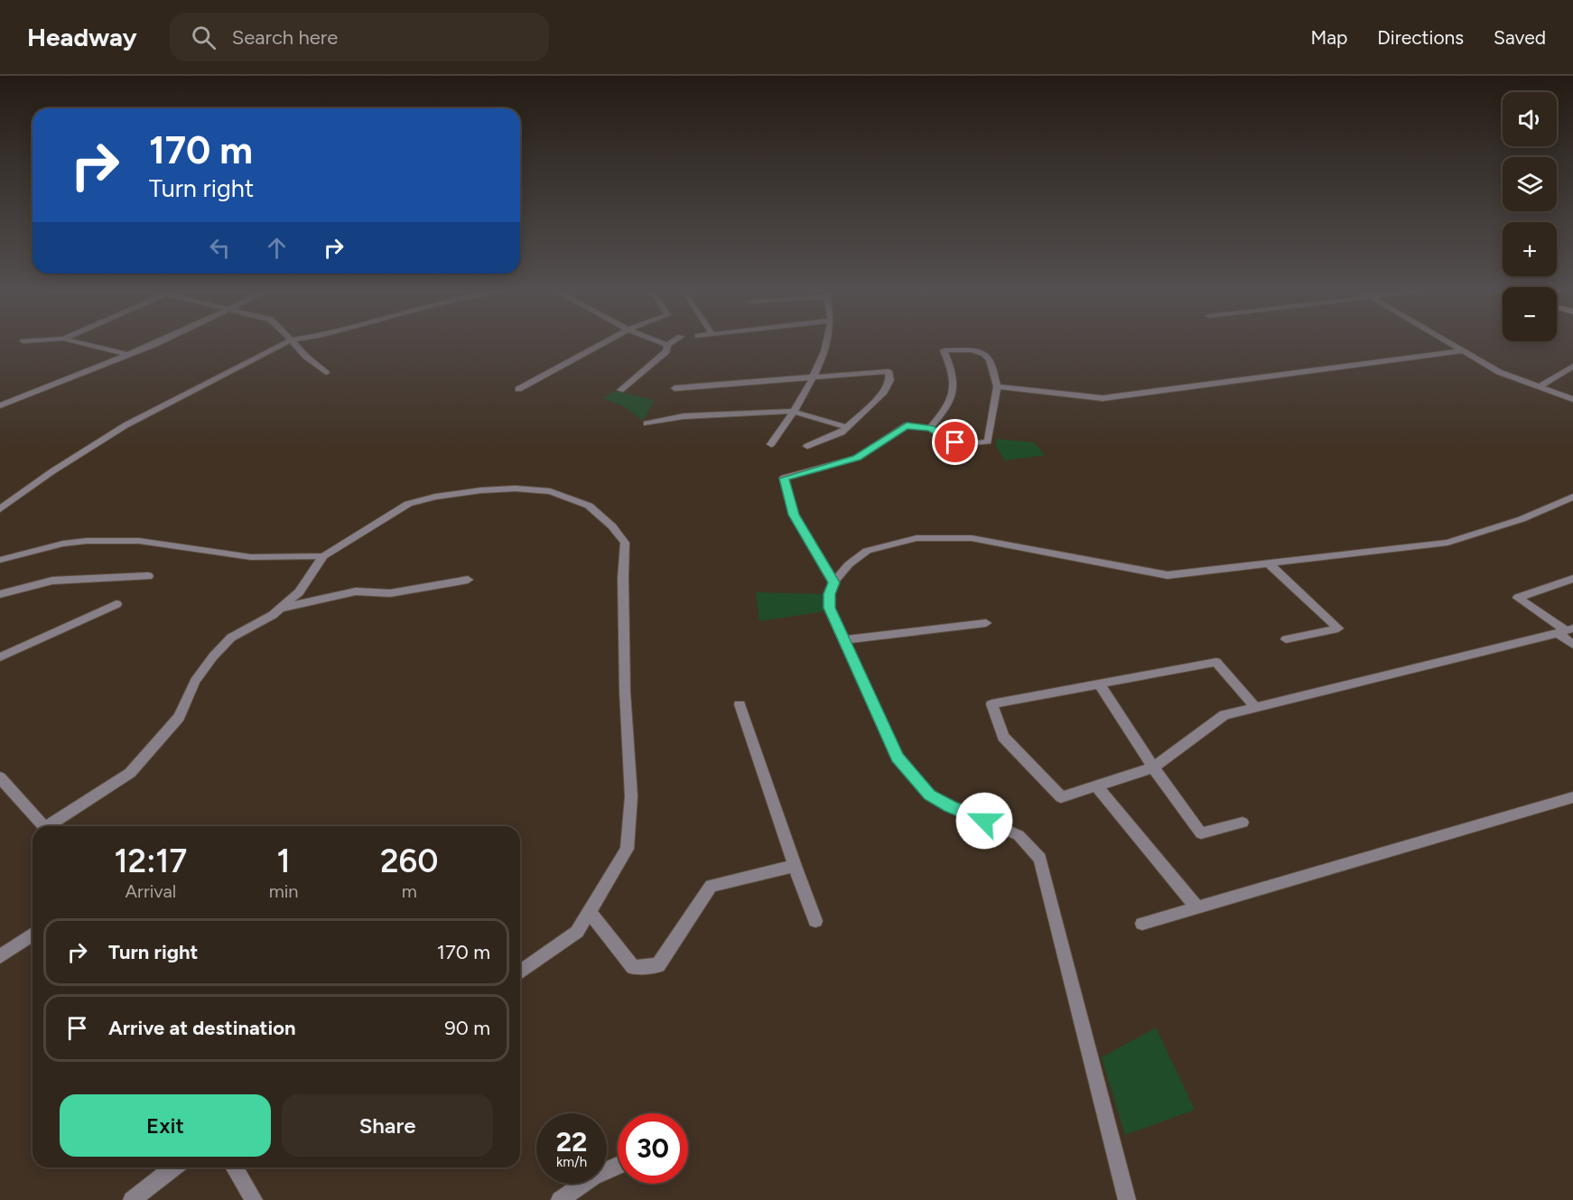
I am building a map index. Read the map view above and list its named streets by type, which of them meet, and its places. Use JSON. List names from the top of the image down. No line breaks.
{"page":{"header":"Headway","search":"Search here","nav":["Map","Directions","Saved"],"map_buttons":["+","−"],"turn":["170 m","Turn right"],"eta":["12:17","Arrival","1","min","260","m"],"list":[{"name":"Turn right","value":"170 m"},{"name":"Arrive at destination","value":"90 m"}],"buttons":["Exit","Share"],"speed":"22 km/h","limit":"30"}}
